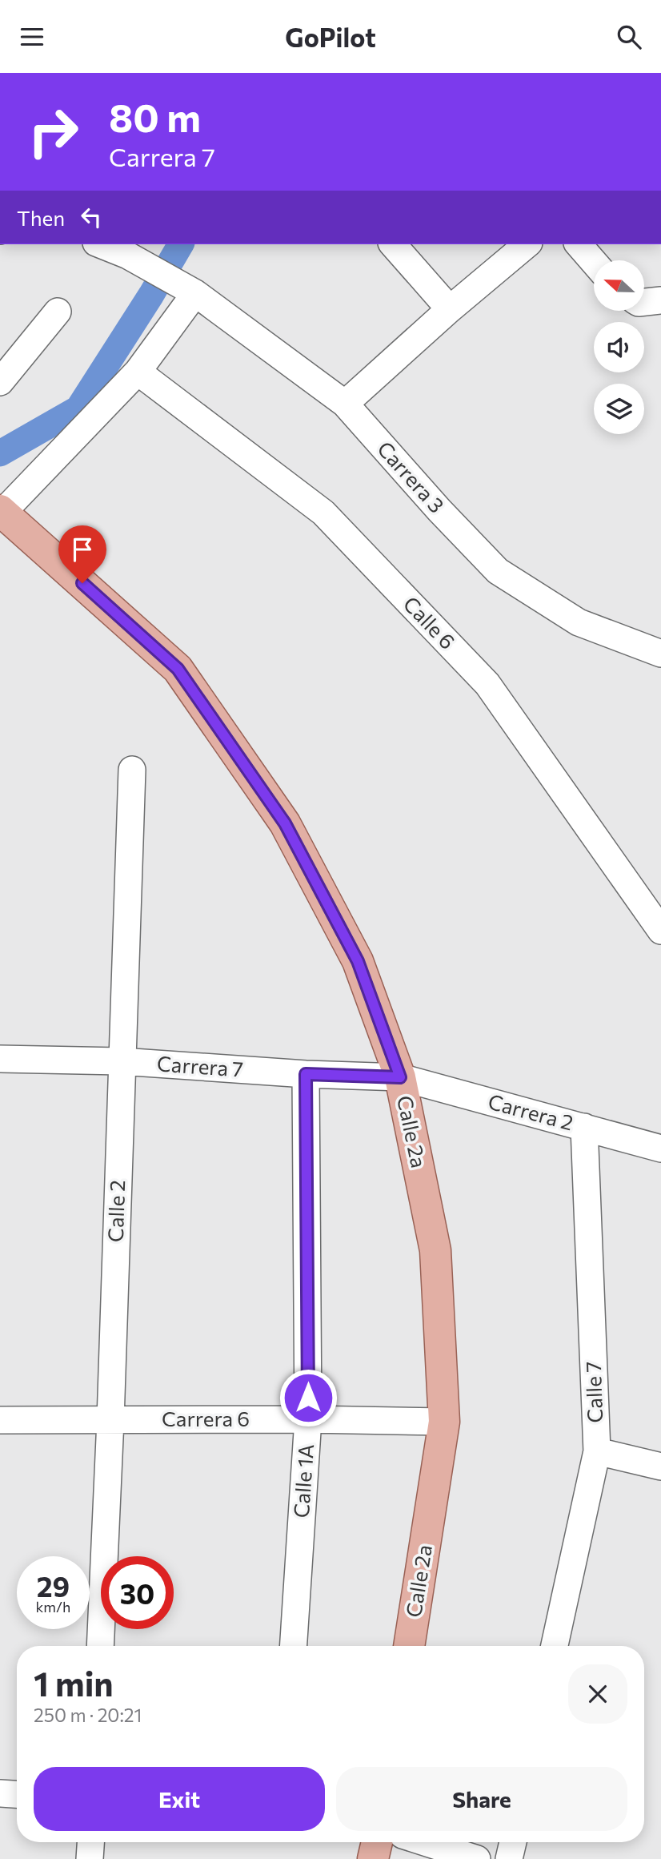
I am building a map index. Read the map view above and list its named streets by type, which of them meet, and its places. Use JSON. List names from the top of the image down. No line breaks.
{"streets":{"main road":["Calle 2a"],"street":["Carrera 3","Calle 6","Carrera 7","Carrera 2","Calle 2","Calle 7","Carrera 6","Calle 1A"]},"crossings":[["Carrera 7","Carrera 2"],["Carrera 7","Calle 2a"],["Carrera 7","Calle 2"],["Carrera 7","Calle 1A"],["Carrera 2","Calle 2a"],["Carrera 2","Calle 7"],["Calle 2a","Carrera 6"],["Calle 2","Carrera 6"],["Carrera 6","Calle 1A"]],"north":"left","page":{"header":"GoPilot","turn":["80 m","Carrera 7"],"then":"Then","speed":"29 km/h","limit":"30","heading":["1 min","250 m · 20:21"],"buttons":["Exit","Share"]}}
